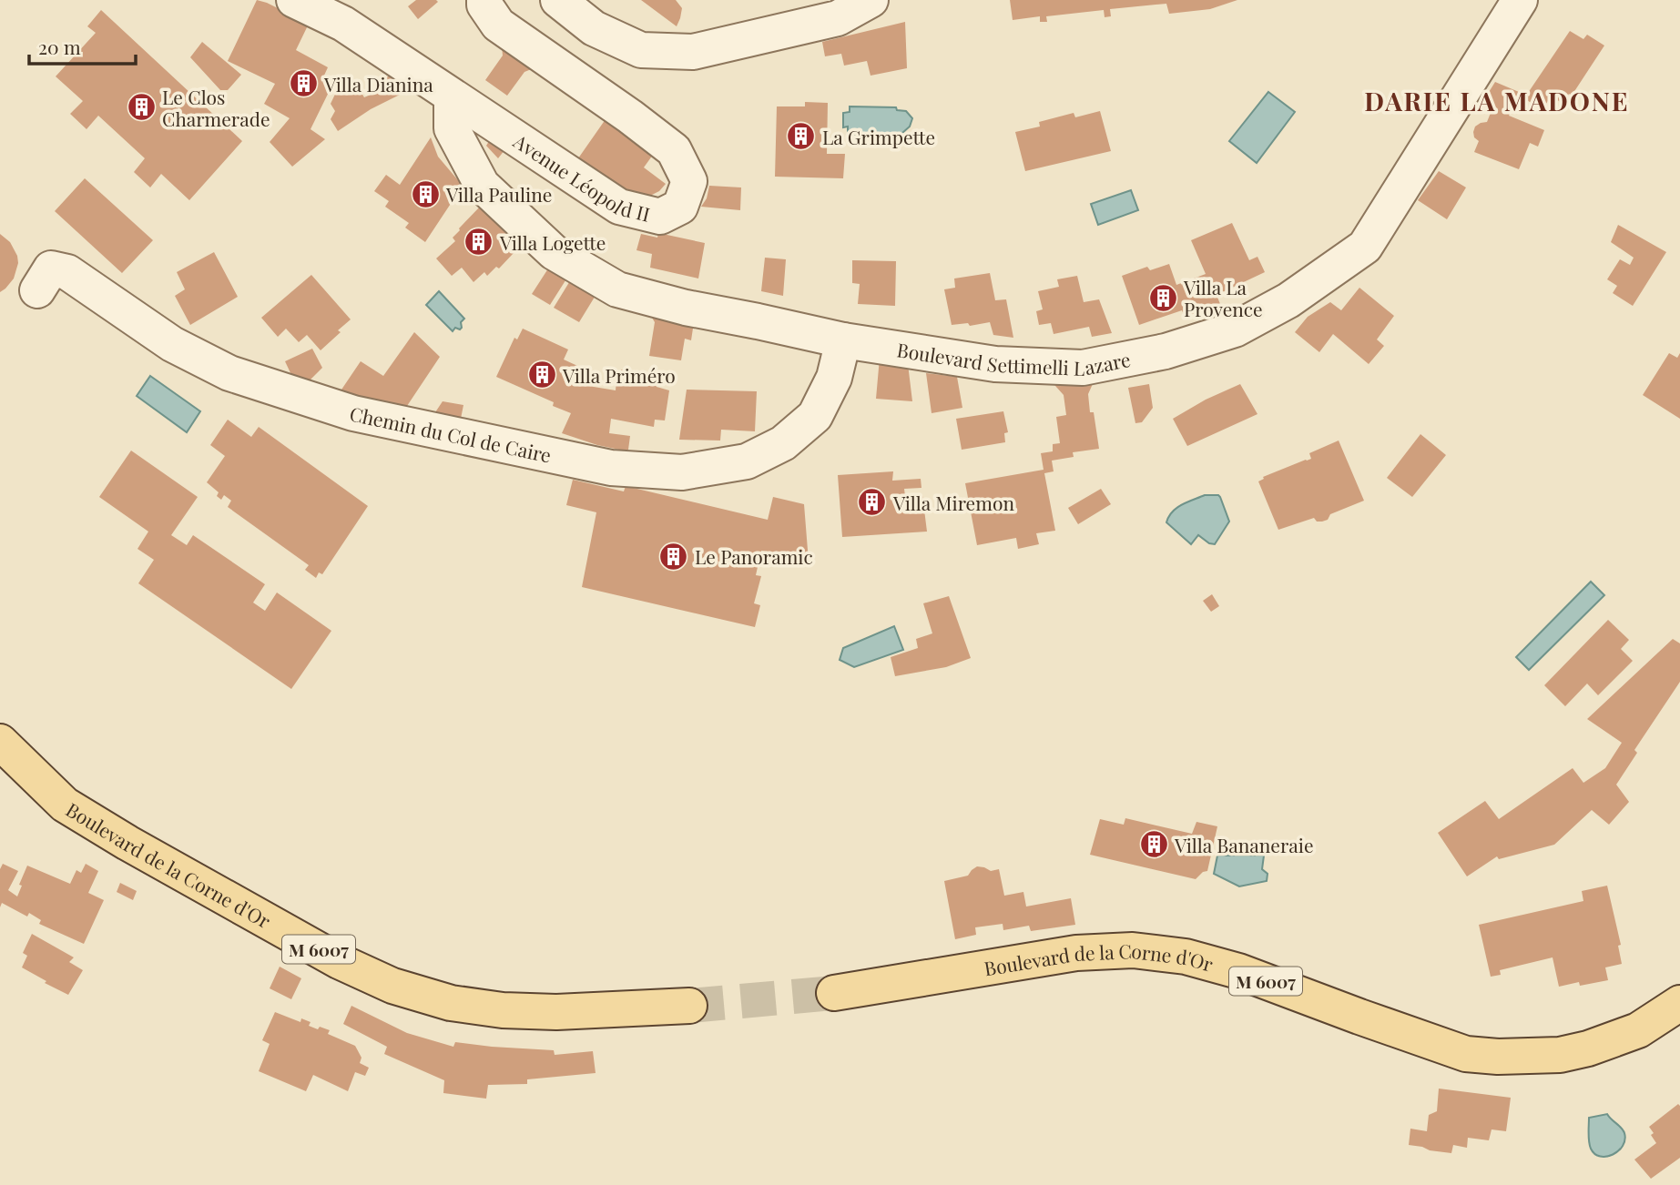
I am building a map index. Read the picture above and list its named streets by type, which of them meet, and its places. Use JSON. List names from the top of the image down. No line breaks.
{"streets":{"main road":["Boulevard de la Corne d'Or","M 6007"],"street":["Avenue Léopold II","Boulevard Settimelli Lazare","Chemin du Col de Caire"]},"crossings":[["Avenue Léopold II","Boulevard Settimelli Lazare"],["Boulevard Settimelli Lazare","Chemin du Col de Caire"]],"districts":["DARIE LA MADONE"],"places":{"building":["Villa Dianina","Le Clos Charmerade","La Grimpette","Villa Pauline","Villa Logette","Villa La Provence","Villa Priméro","Villa Miremon","Le Panoramic","Villa Bananeraie"]},"scale_bar":"20 m"}
